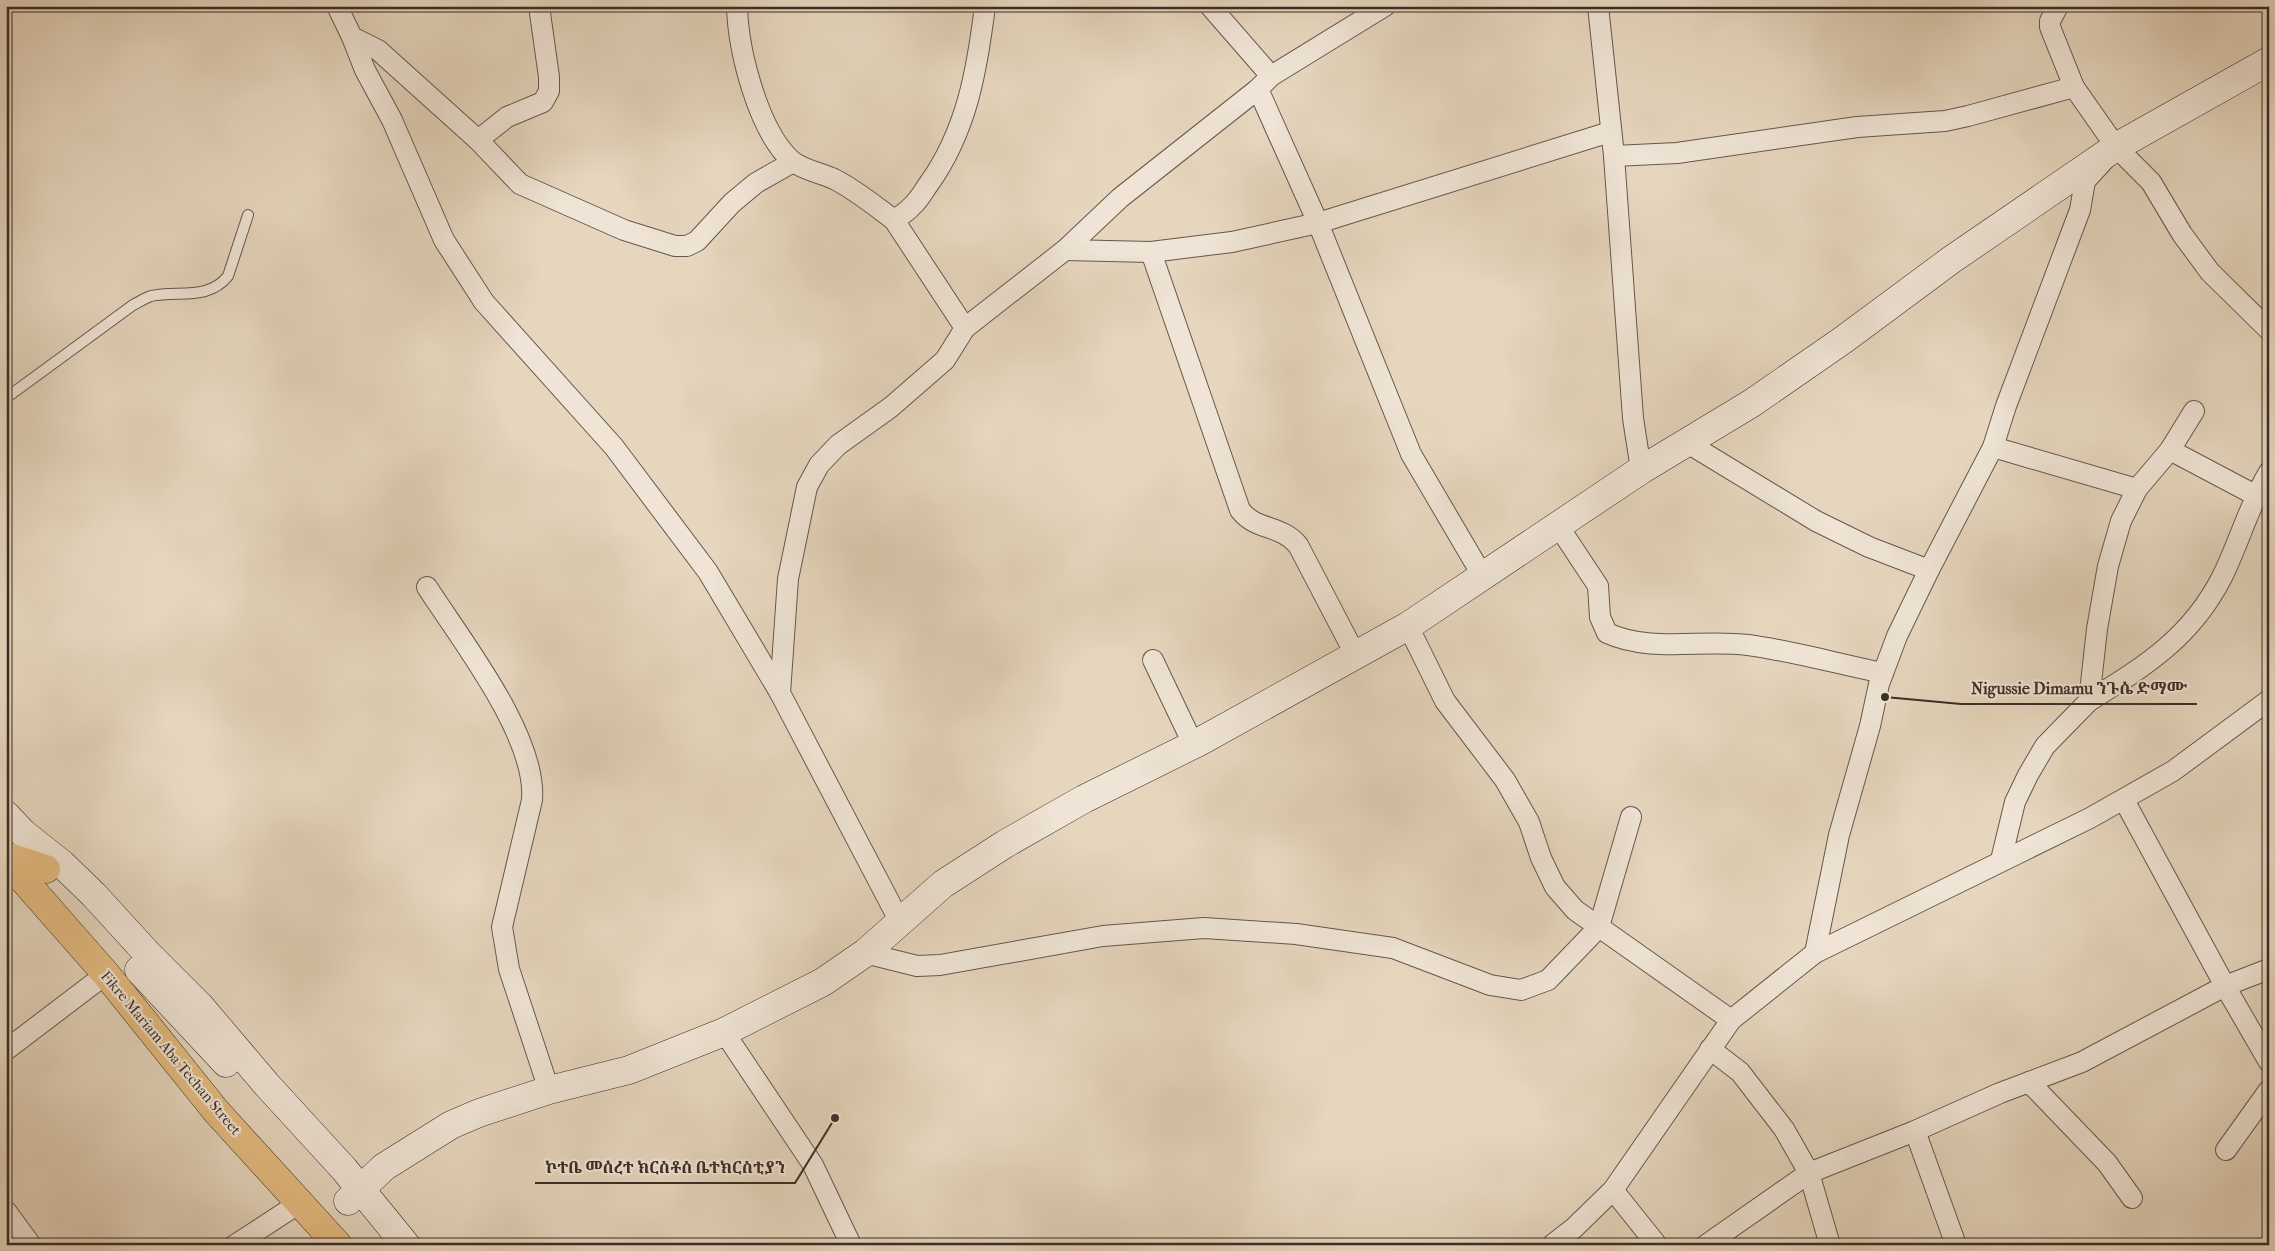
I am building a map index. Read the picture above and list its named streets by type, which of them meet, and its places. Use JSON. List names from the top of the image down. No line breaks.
{"streets":{"main road":["Fikre Mariam Aba Techan Street"]},"places":["Nigussie Dimamu ንጉሴ ድማሙ","ኮተቤ መሰረተ ክርስቶስ ቤተክርስቲያን"]}
